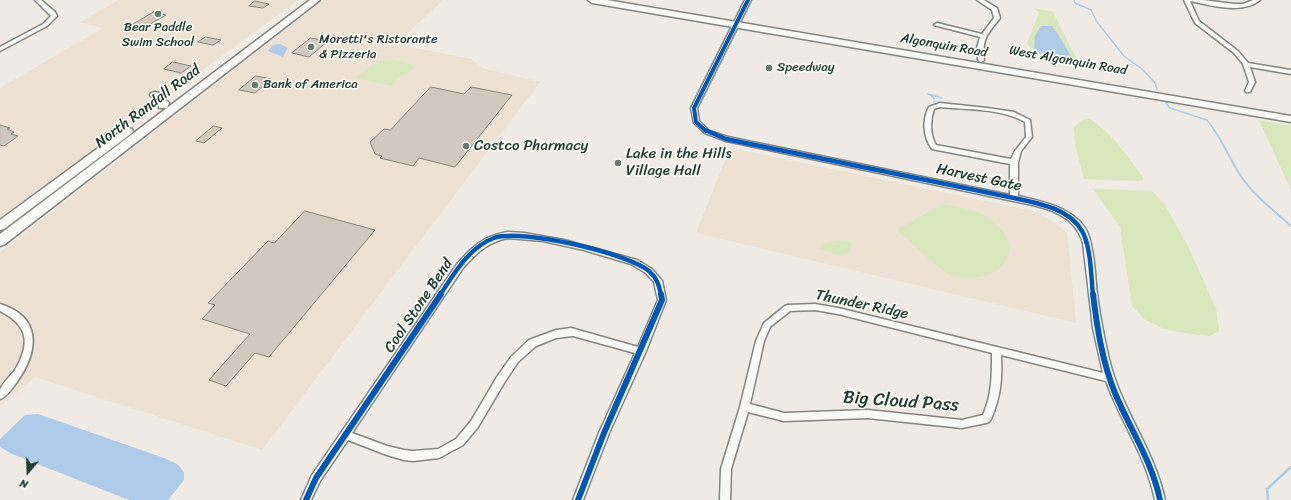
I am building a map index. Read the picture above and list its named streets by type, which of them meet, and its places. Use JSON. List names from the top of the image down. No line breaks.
{"streets":{"main road":["Algonquin Road","West Algonquin Road","North Randall Road"],"street":["Harvest Gate","Thunder Ridge","Cool Stone Bend","Big Cloud Pass"]},"crossings":[["Algonquin Road","West Algonquin Road"],["Algonquin Road","Harvest Gate"],["West Algonquin Road","Harvest Gate"],["Harvest Gate","Thunder Ridge"],["Thunder Ridge","Big Cloud Pass"]],"places":["Bear Paddle Swim School","Moretti's Ristorante & Pizzeria","Speedway","Bank of America","Costco Pharmacy","Lake in the Hills Village Hall"],"north":"bottom"}
